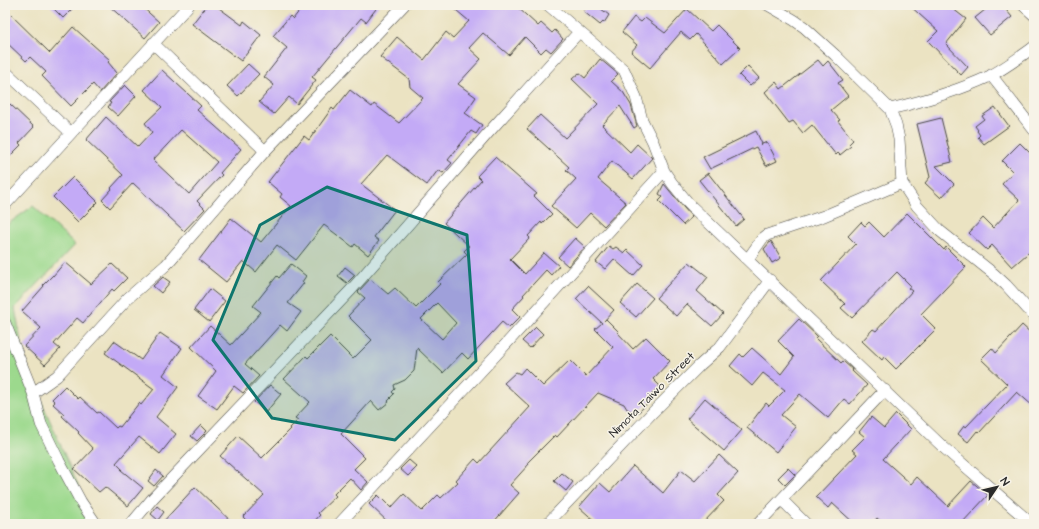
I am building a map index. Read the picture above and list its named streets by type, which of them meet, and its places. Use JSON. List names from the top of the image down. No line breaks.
{"streets":{"street":["Nimota Taiwo Street"]},"north":"top right"}
